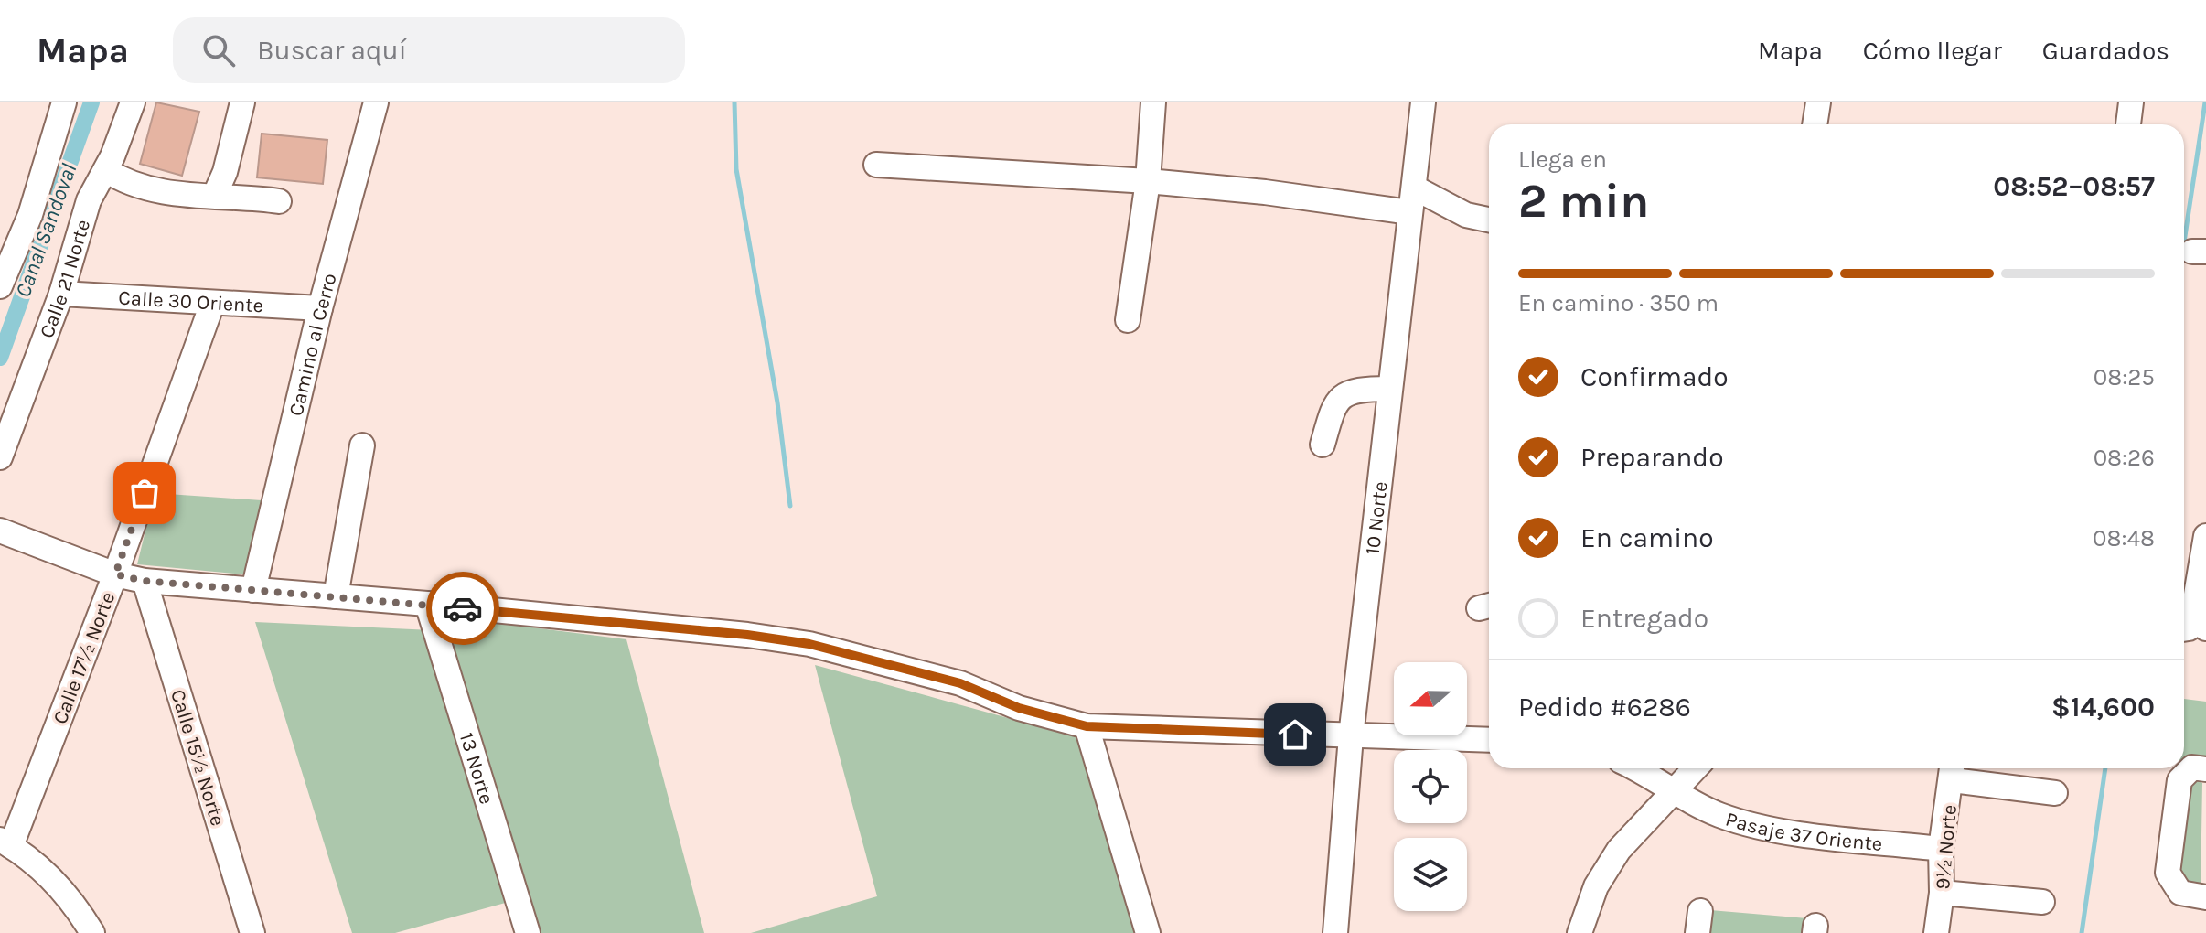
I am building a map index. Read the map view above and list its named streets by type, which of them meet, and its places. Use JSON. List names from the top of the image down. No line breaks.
{"streets":{"street":["Calle 21 Norte","Calle 30 Oriente","Camino al Cerro","10 Norte","Calle 17½ Norte","Calle 15½ Norte","13 Norte","Pasaje 37 Oriente","9½ Norte"]},"crossings":[["Calle 21 Norte","Calle 30 Oriente"],["Calle 30 Oriente","Camino al Cerro"],["Calle 30 Oriente","Calle 17½ Norte"],["Pasaje 37 Oriente","9½ Norte"]],"water":["Canal Sandoval"],"north":"left","page":{"header":"Mapa","search":"Buscar aquí","nav":["Mapa","Cómo llegar","Guardados"],"heading":["2 min","Llega en","08:52–08:57"],"panel":["Pedido #6286","$14,600"],"bar":"En camino · 350 m","list":[["Confirmado","08:25"],["Preparando","08:26"],["En camino","08:48"],"Entregado"]}}
